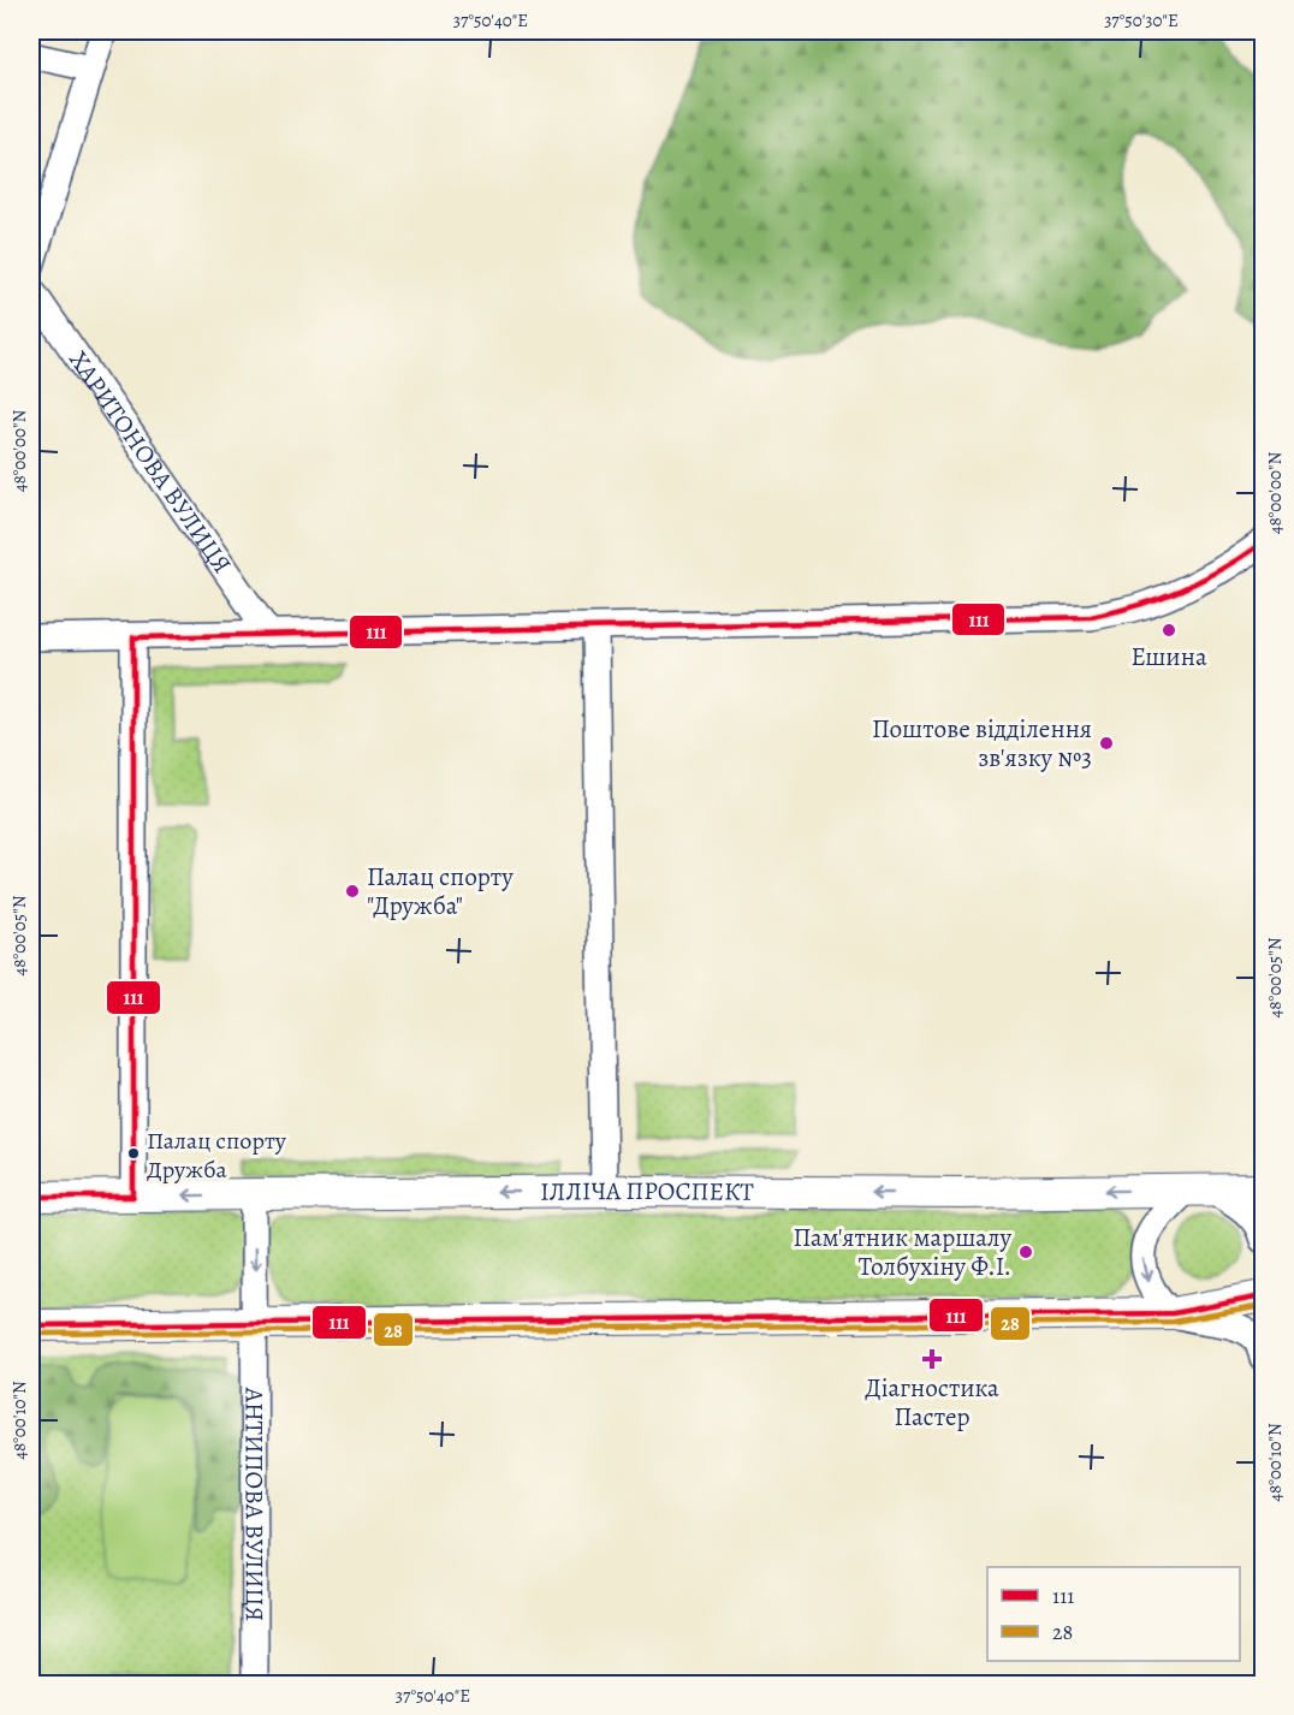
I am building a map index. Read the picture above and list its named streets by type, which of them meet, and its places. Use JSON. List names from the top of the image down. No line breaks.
{"streets":{"main road":["ІЛЛІЧА ПРОСПЕКТ"],"street":["ХАРИТОНОВА ВУЛИЦЯ","АНТИПОВА ВУЛИЦЯ"]},"crossings":[["ІЛЛІЧА ПРОСПЕКТ","АНТИПОВА ВУЛИЦЯ"]],"places":{"other":["Ешина","Поштове відділення зв'язку №3","Палац спорту \"Дружба\"","Палац спорту Дружба","Пам'ятник маршалу Толбухіну Ф.І."],"health":["Діагностика Пастер"]},"lines":["transit line 111","transit line 28"],"legend":["111","28"],"coordinates":["37°50'40\"E","37°50'30\"E","48°00'00\"N","48°00'05\"N","48°00'10\"N"]}
